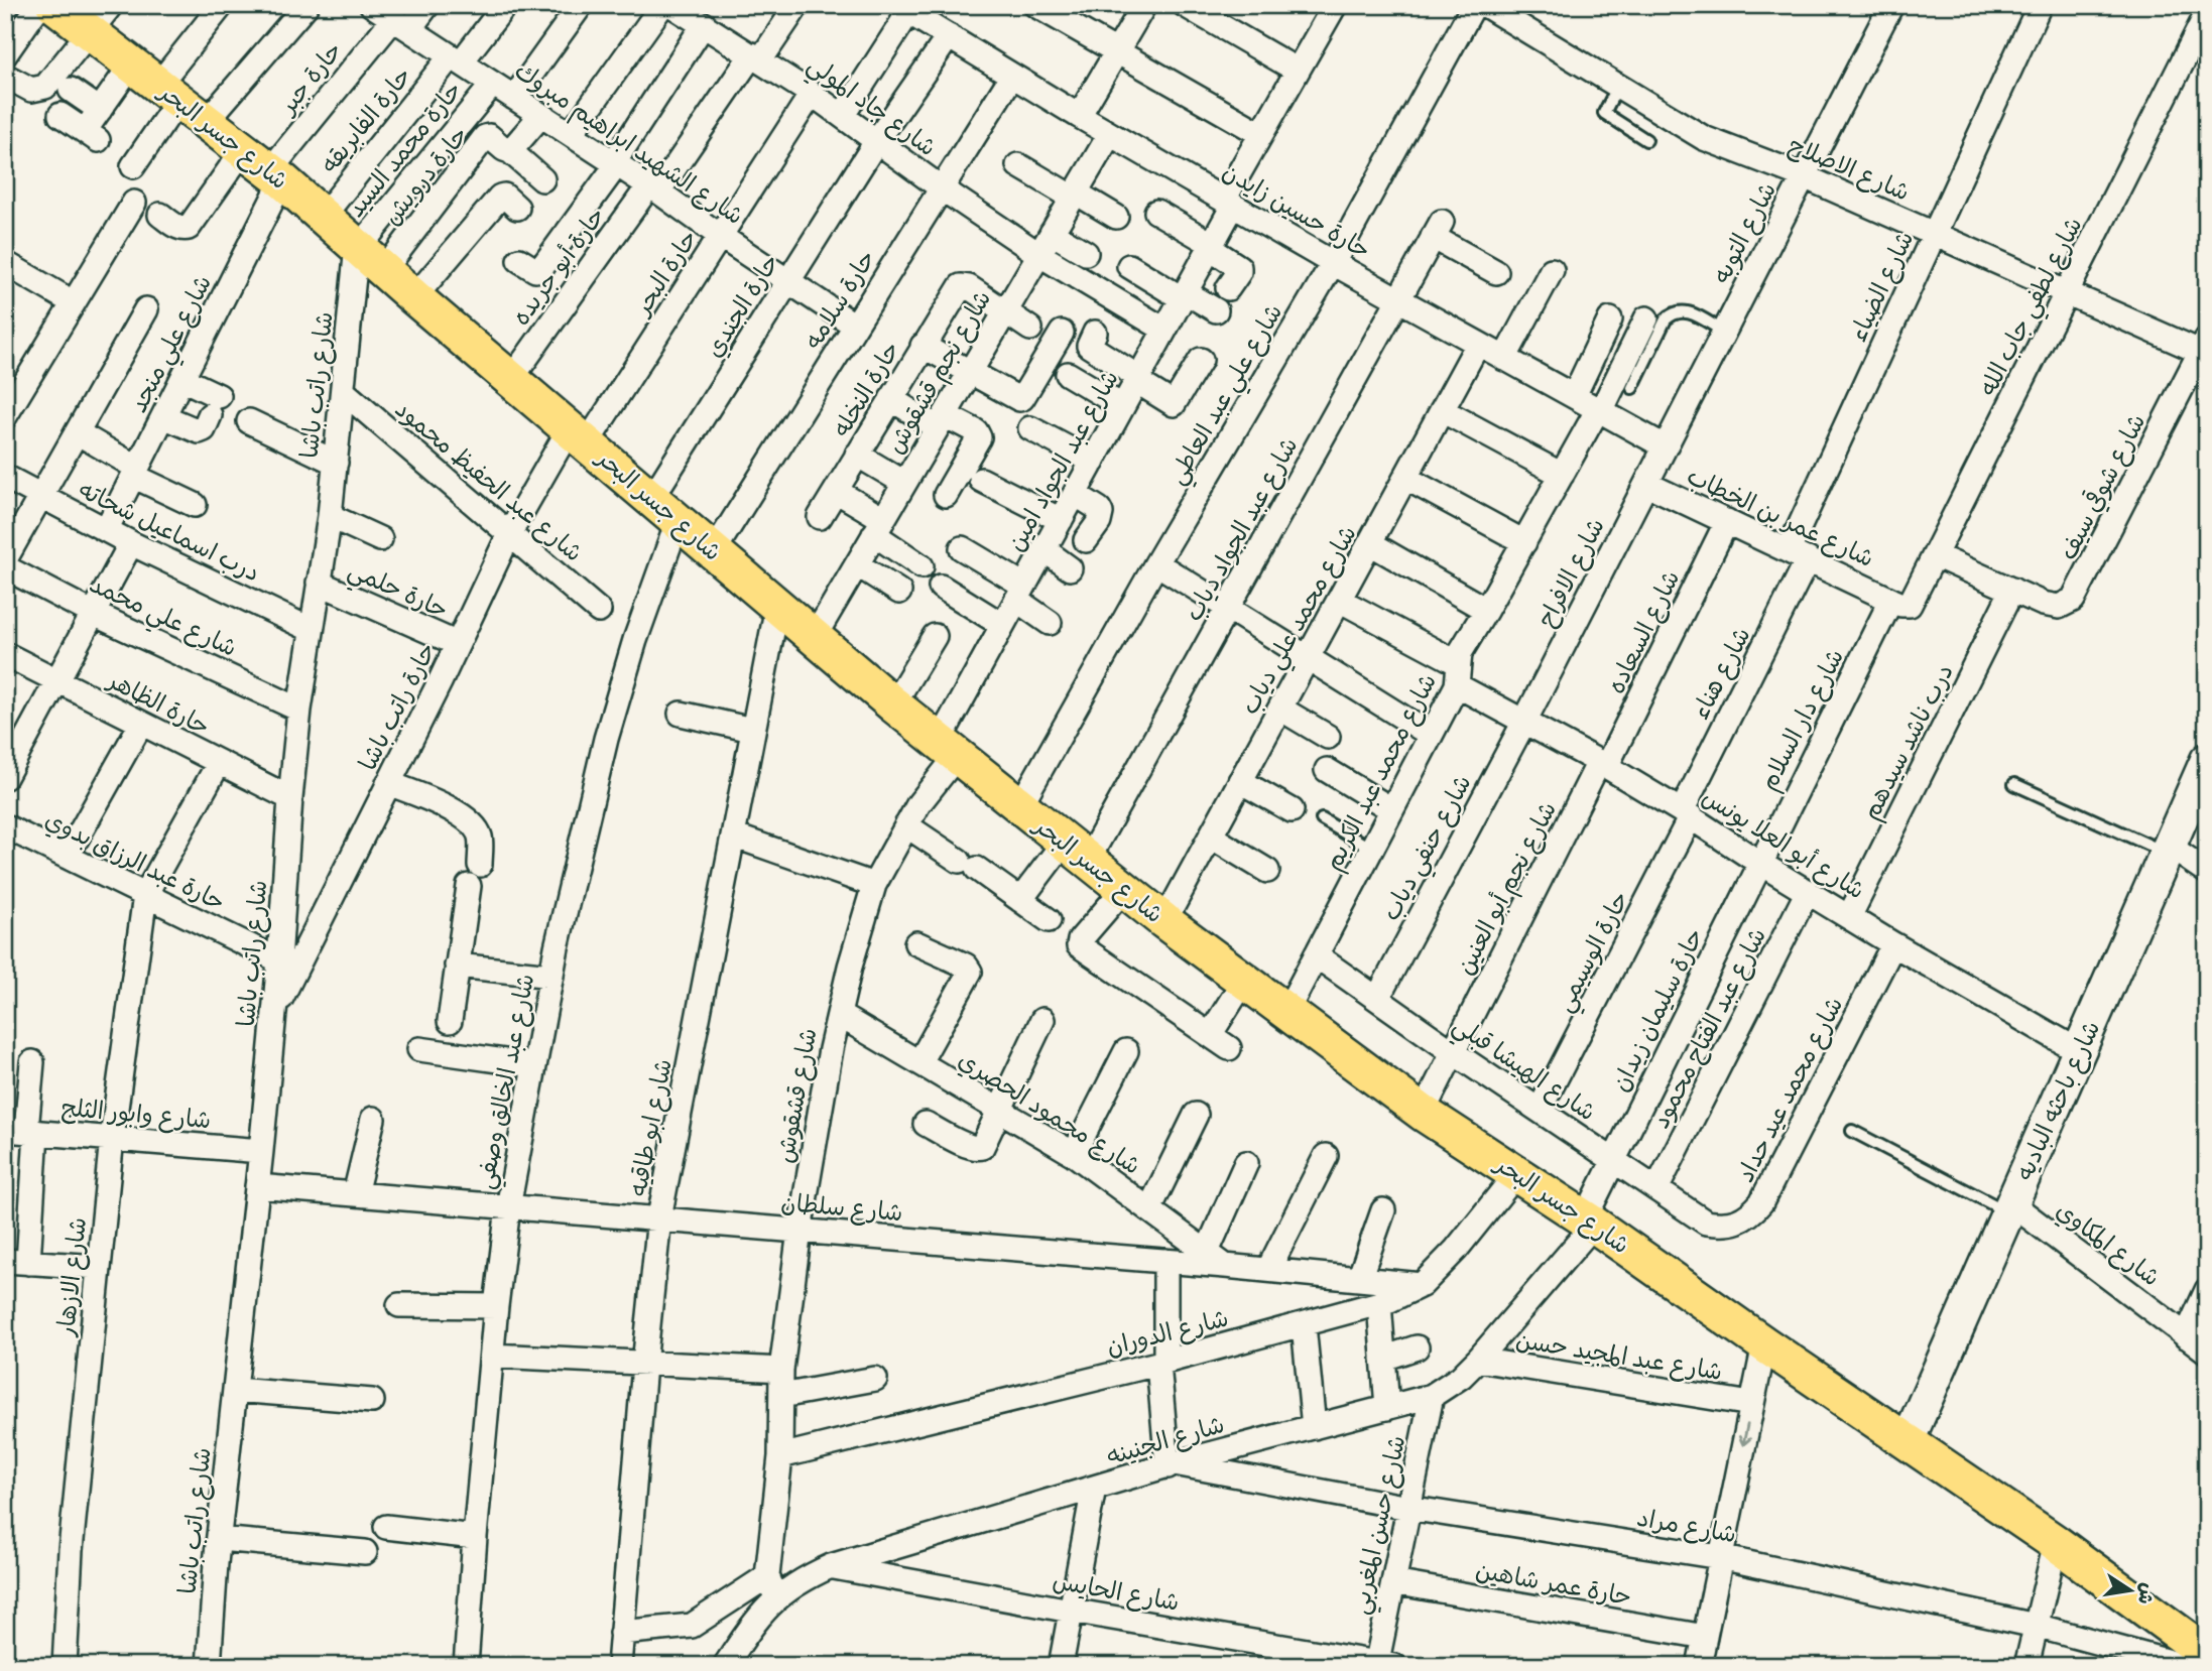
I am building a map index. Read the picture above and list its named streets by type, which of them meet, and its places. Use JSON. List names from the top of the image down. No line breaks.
{"streets":{"main road":["شارع جسر البحر"],"street":["حارة جبر","شارع جاد المولي","حارة الفابريقه","شارع الشهيد ابراهيم مبروك","حارة محمد السيد","شارع الاصلاح","حارة درويش","حارة حسين زايدن","شارع التوبه","حارة أبو جريده","حارة البحر","شارع الضياء","حارة سلامه","حارة الجندي","شارع لطفي جاب الله","شارع علي منجد","شارع نجم قشقوش","شارع راتب باشا","حارة النخله","شارع علي عبد العاطي","شارع عبد الجواد امين","شارع عبد الحفيظ محمود","شارع شوقي سيف","شارع عمر بن الخطاب","شارع عبد الجواد دياب","درب اسماعيل شحاته","شارع الافراح","حارة حلمي","شارع علي محمد","شارع محمد علي دياب","شارع السعاده","شارع هناء","حارة الظاهر","حارة راتب باشا","شارع دار السلام","درب ناشد سيدهم","شارع محمد عبد الكريم","شارع أبو العلا يونس","شارع حنفي دياب","حارة عبد الرزاق بدوي","شارع نجم أبو العنين","حارة الوسيمي","حارة سليمان زيدان","شارع عبد الفتاح محمود","شارع الهيشا قبلي","شارع عبد الخالق وصفي","شارع محمد عيد حداد","شارع قشقوش","شارع باحثه الباديه","شارع محمود الحصري","شارع وابور الثلج","شارع ابو طاقيه","شارع سلطان","شارع المكاوي","شارع الازهار","شارع الدوران","شارع عبد المجيد حسن","شارع الجنينه","شارع حسن المغربي","شارع مراد","حارة عمر شاهين","شارع الحايس"]},"crossings":[["حارة جبر","شارع جسر البحر"],["حارة جبر","شارع الشهيد ابراهيم مبروك"],["حارة جبر","شارع علي منجد"],["شارع جاد المولي","حارة أبو جريده"],["شارع جاد المولي","حارة البحر"],["شارع جاد المولي","حارة سلامه"],["شارع جاد المولي","حارة الجندي"],["شارع جاد المولي","شارع نجم قشقوش"],["شارع جاد المولي","شارع عبد الجواد امين"],["حارة الفابريقه","شارع جسر البحر"],["حارة الفابريقه","شارع الشهيد ابراهيم مبروك"],["شارع جسر البحر","حارة محمد السيد"],["شارع جسر البحر","حارة درويش"],["شارع جسر البحر","حارة أبو جريده"],["شارع جسر البحر","حارة البحر"],["شارع جسر البحر","حارة سلامه"],["شارع جسر البحر","حارة الجندي"],["شارع جسر البحر","شارع علي منجد"],["شارع جسر البحر","شارع نجم قشقوش"],["شارع جسر البحر","شارع راتب باشا"],["شارع جسر البحر","شارع علي عبد العاطي"],["شارع جسر البحر","شارع عبد الجواد امين"],["شارع جسر البحر","شارع عبد الجواد دياب"],["شارع جسر البحر","شارع محمد علي دياب"],["شارع جسر البحر","حارة راتب باشا"],["شارع جسر البحر","شارع محمد عبد الكريم"],["شارع جسر البحر","شارع نجم أبو العنين"],["شارع جسر البحر","حارة سليمان زيدان"],["شارع جسر البحر","شارع عبد الخالق وصفي"],["شارع جسر البحر","شارع قشقوش"],["شارع جسر البحر","شارع باحثه الباديه"],["شارع جسر البحر","شارع ابو طاقيه"],["شارع جسر البحر","شارع الدوران"],["شارع جسر البحر","شارع الجنينه"],["شارع الشهيد ابراهيم مبروك","حارة محمد السيد"],["شارع الشهيد ابراهيم مبروك","حارة أبو جريده"],["شارع الشهيد ابراهيم مبروك","حارة البحر"],["شارع الشهيد ابراهيم مبروك","حارة سلامه"],["شارع الشهيد ابراهيم مبروك","حارة الجندي"],["حارة محمد السيد","حارة درويش"],["حارة محمد السيد","شارع راتب باشا"],["شارع الاصلاح","شارع التوبه"],["شارع الاصلاح","شارع الضياء"],["شارع الاصلاح","شارع لطفي جاب الله"],["شارع الاصلاح","شارع شوقي سيف"],["حارة درويش","شارع راتب باشا"],["حارة حسين زايدن","شارع التوبه"],["حارة حسين زايدن","حارة سلامه"],["حارة حسين زايدن","حارة الجندي"],["حارة حسين زايدن","شارع نجم قشقوش"],["حارة حسين زايدن","شارع علي عبد العاطي"],["حارة حسين زايدن","شارع عبد الجواد امين"],["حارة حسين زايدن","شارع عبد الجواد دياب"],["حارة حسين زايدن","شارع الافراح"],["حارة حسين زايدن","شارع محمد علي دياب"],["حارة حسين زايدن","شارع محمد عبد الكريم"],["شارع التوبه","شارع الافراح"],["حارة البحر","حارة راتب باشا"],["شارع الضياء","شارع عمر بن الخطاب"],["شارع الضياء","شارع هناء"],["شارع لطفي جاب الله","شارع شوقي سيف"],["شارع لطفي جاب الله","شارع عمر بن الخطاب"],["شارع لطفي جاب الله","شارع دار السلام"],["شارع علي منجد","درب اسماعيل شحاته"],["شارع نجم قشقوش","حارة النخله"],["شارع راتب باشا","شارع عبد الحفيظ محمود"],["شارع راتب باشا","درب اسماعيل شحاته"],["شارع راتب باشا","حارة حلمي"],["شارع راتب باشا","شارع علي محمد"],["شارع راتب باشا","حارة الظاهر"],["شارع راتب باشا","حارة راتب باشا"],["شارع راتب باشا","حارة عبد الرزاق بدوي"],["شارع راتب باشا","شارع وابور الثلج"],["شارع راتب باشا","شارع سلطان"],["شارع عبد الجواد امين","شارع قشقوش"],["شارع عبد الحفيظ محمود","حارة راتب باشا"],["شارع شوقي سيف","درب ناشد سيدهم"],["شارع عمر بن الخطاب","شارع الافراح"],["شارع عمر بن الخطاب","شارع السعاده"],["شارع عمر بن الخطاب","شارع هناء"],["شارع عمر بن الخطاب","شارع دار السلام"],["شارع الافراح","شارع أبو العلا يونس"],["شارع الافراح","شارع حنفي دياب"],["حارة حلمي","حارة راتب باشا"],["شارع محمد علي دياب","شارع أبو العلا يونس"],["شارع السعاده","شارع أبو العلا يونس"],["شارع السعاده","شارع نجم أبو العنين"],["شارع هناء","شارع أبو العلا يونس"],["شارع هناء","حارة الوسيمي"],["شارع دار السلام","شارع أبو العلا يونس"],["شارع دار السلام","حارة سليمان زيدان"],["درب ناشد سيدهم","شارع أبو العلا يونس"],["شارع محمد عبد الكريم","شارع أبو العلا يونس"],["شارع محمد عبد الكريم","شارع الهيشا قبلي"],["شارع أبو العلا يونس","شارع حنفي دياب"],["شارع أبو العلا يونس","شارع نجم أبو العنين"],["شارع أبو العلا يونس","حارة الوسيمي"],["شارع أبو العلا يونس","حارة سليمان زيدان"],["شارع أبو العلا يونس","شارع عبد الفتاح محمود"],["شارع أبو العلا يونس","شارع محمد عيد حداد"],["شارع أبو العلا يونس","شارع باحثه الباديه"],["شارع حنفي دياب","شارع الهيشا قبلي"],["حارة عبد الرزاق بدوي","شارع الازهار"],["شارع نجم أبو العنين","شارع الهيشا قبلي"],["حارة الوسيمي","شارع الهيشا قبلي"],["حارة سليمان زيدان","شارع الهيشا قبلي"],["حارة سليمان زيدان","شارع الجنينه"],["شارع عبد الفتاح محمود","شارع الهيشا قبلي"],["شارع الهيشا قبلي","شارع محمد عيد حداد"],["شارع عبد الخالق وصفي","شارع سلطان"],["شارع قشقوش","شارع محمود الحصري"],["شارع قشقوش","شارع سلطان"],["شارع قشقوش","شارع الدوران"],["شارع قشقوش","شارع الجنينه"],["شارع باحثه الباديه","شارع المكاوي"],["شارع محمود الحصري","شارع سلطان"],["شارع وابور الثلج","شارع الازهار"],["شارع ابو طاقيه","شارع سلطان"],["شارع سلطان","شارع الدوران"],["شارع عبد المجيد حسن","شارع الجنينه"],["شارع الجنينه","شارع حسن المغربي"],["شارع الجنينه","شارع مراد"],["شارع الجنينه","شارع الحايس"],["شارع حسن المغربي","شارع مراد"],["شارع حسن المغربي","حارة عمر شاهين"],["شارع حسن المغربي","شارع الحايس"]],"north":"right"}
